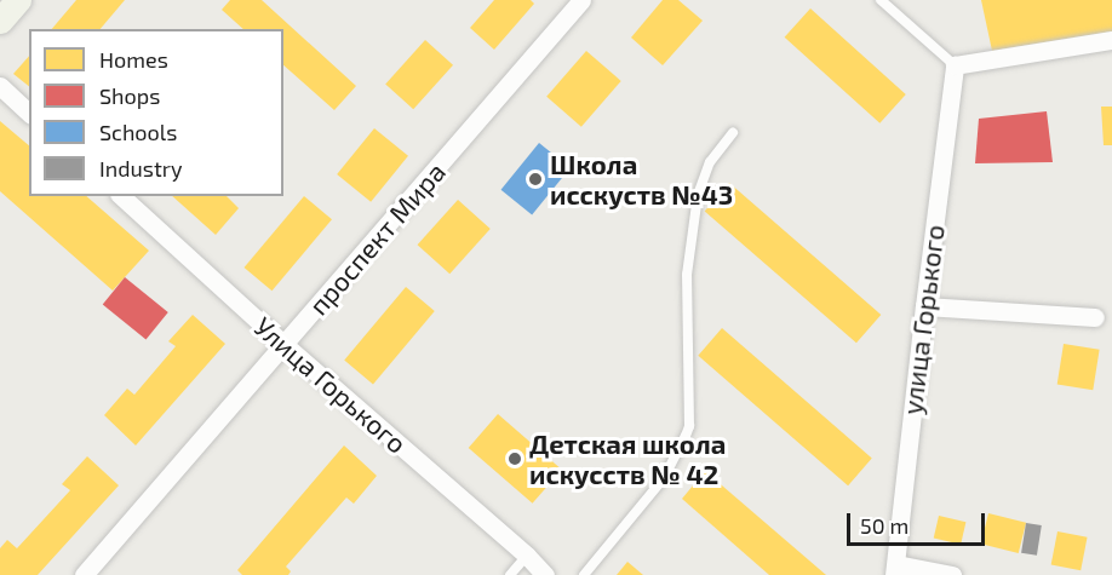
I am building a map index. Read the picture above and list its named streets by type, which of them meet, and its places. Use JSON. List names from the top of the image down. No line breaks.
{"streets":{"street":["проспект Мира","улица Горького","Улица Горького"]},"crossings":[["проспект Мира","Улица Горького"]],"places":["Школа исскуств №43","Детская школа искусств № 42"],"legend":["Homes","Shops","Schools","Industry"],"scale_bar":"50 m"}
